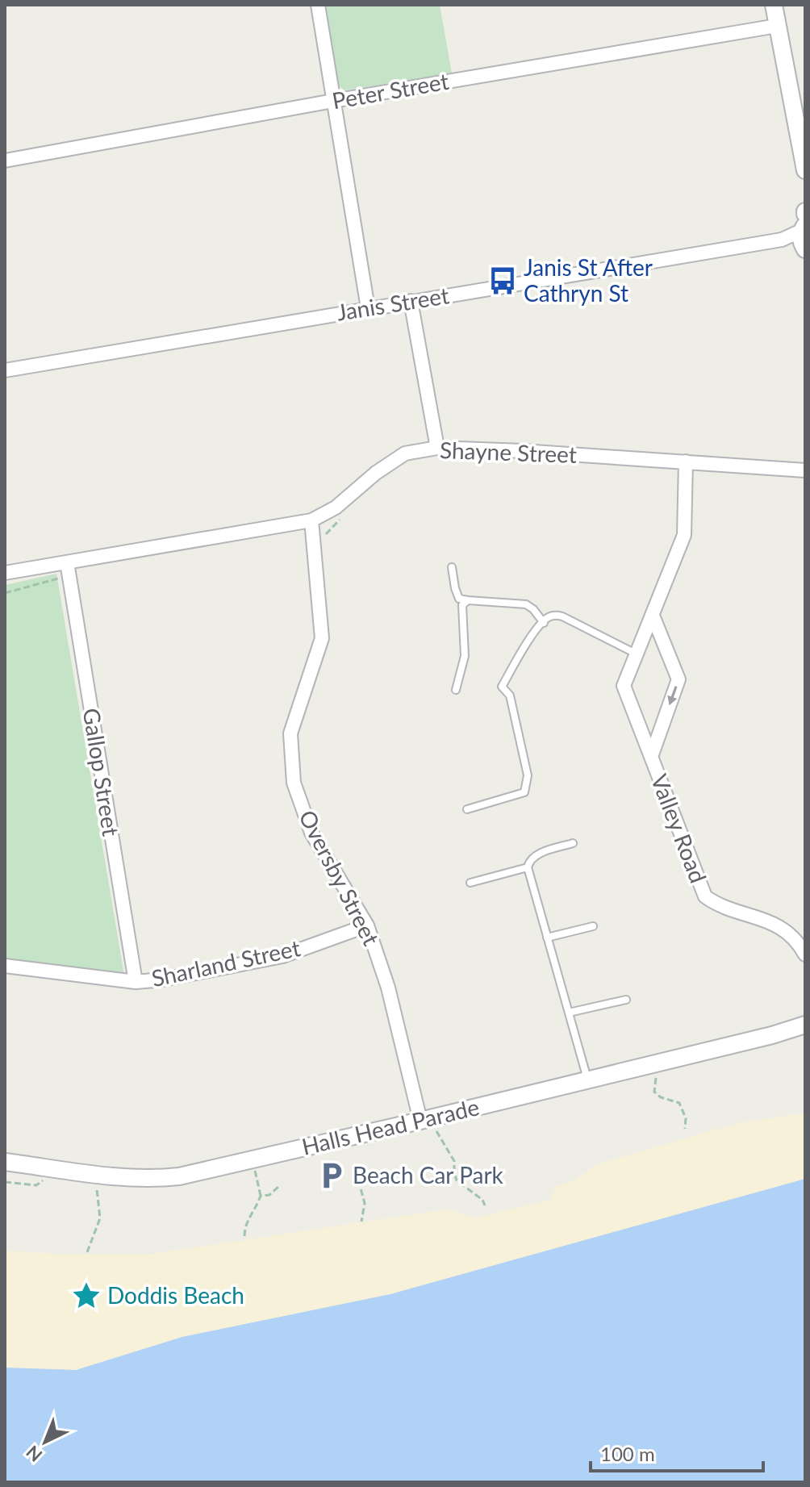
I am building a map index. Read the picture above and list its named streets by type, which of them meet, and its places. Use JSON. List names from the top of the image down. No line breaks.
{"streets":{"street":["Peter Street","Janis Street","Shayne Street","Gallop Street","Valley Road","Oversby Street","Sharland Street","Halls Head Parade"]},"crossings":[["Shayne Street","Gallop Street"],["Shayne Street","Valley Road"],["Shayne Street","Oversby Street"],["Gallop Street","Sharland Street"],["Oversby Street","Sharland Street"],["Oversby Street","Halls Head Parade"]],"places":{"bus stop":["Janis St After Cathryn St"],"parking":["Beach Car Park"],"place":["Doddis Beach"]},"scale_bar":"100 m","north":"bottom left"}
